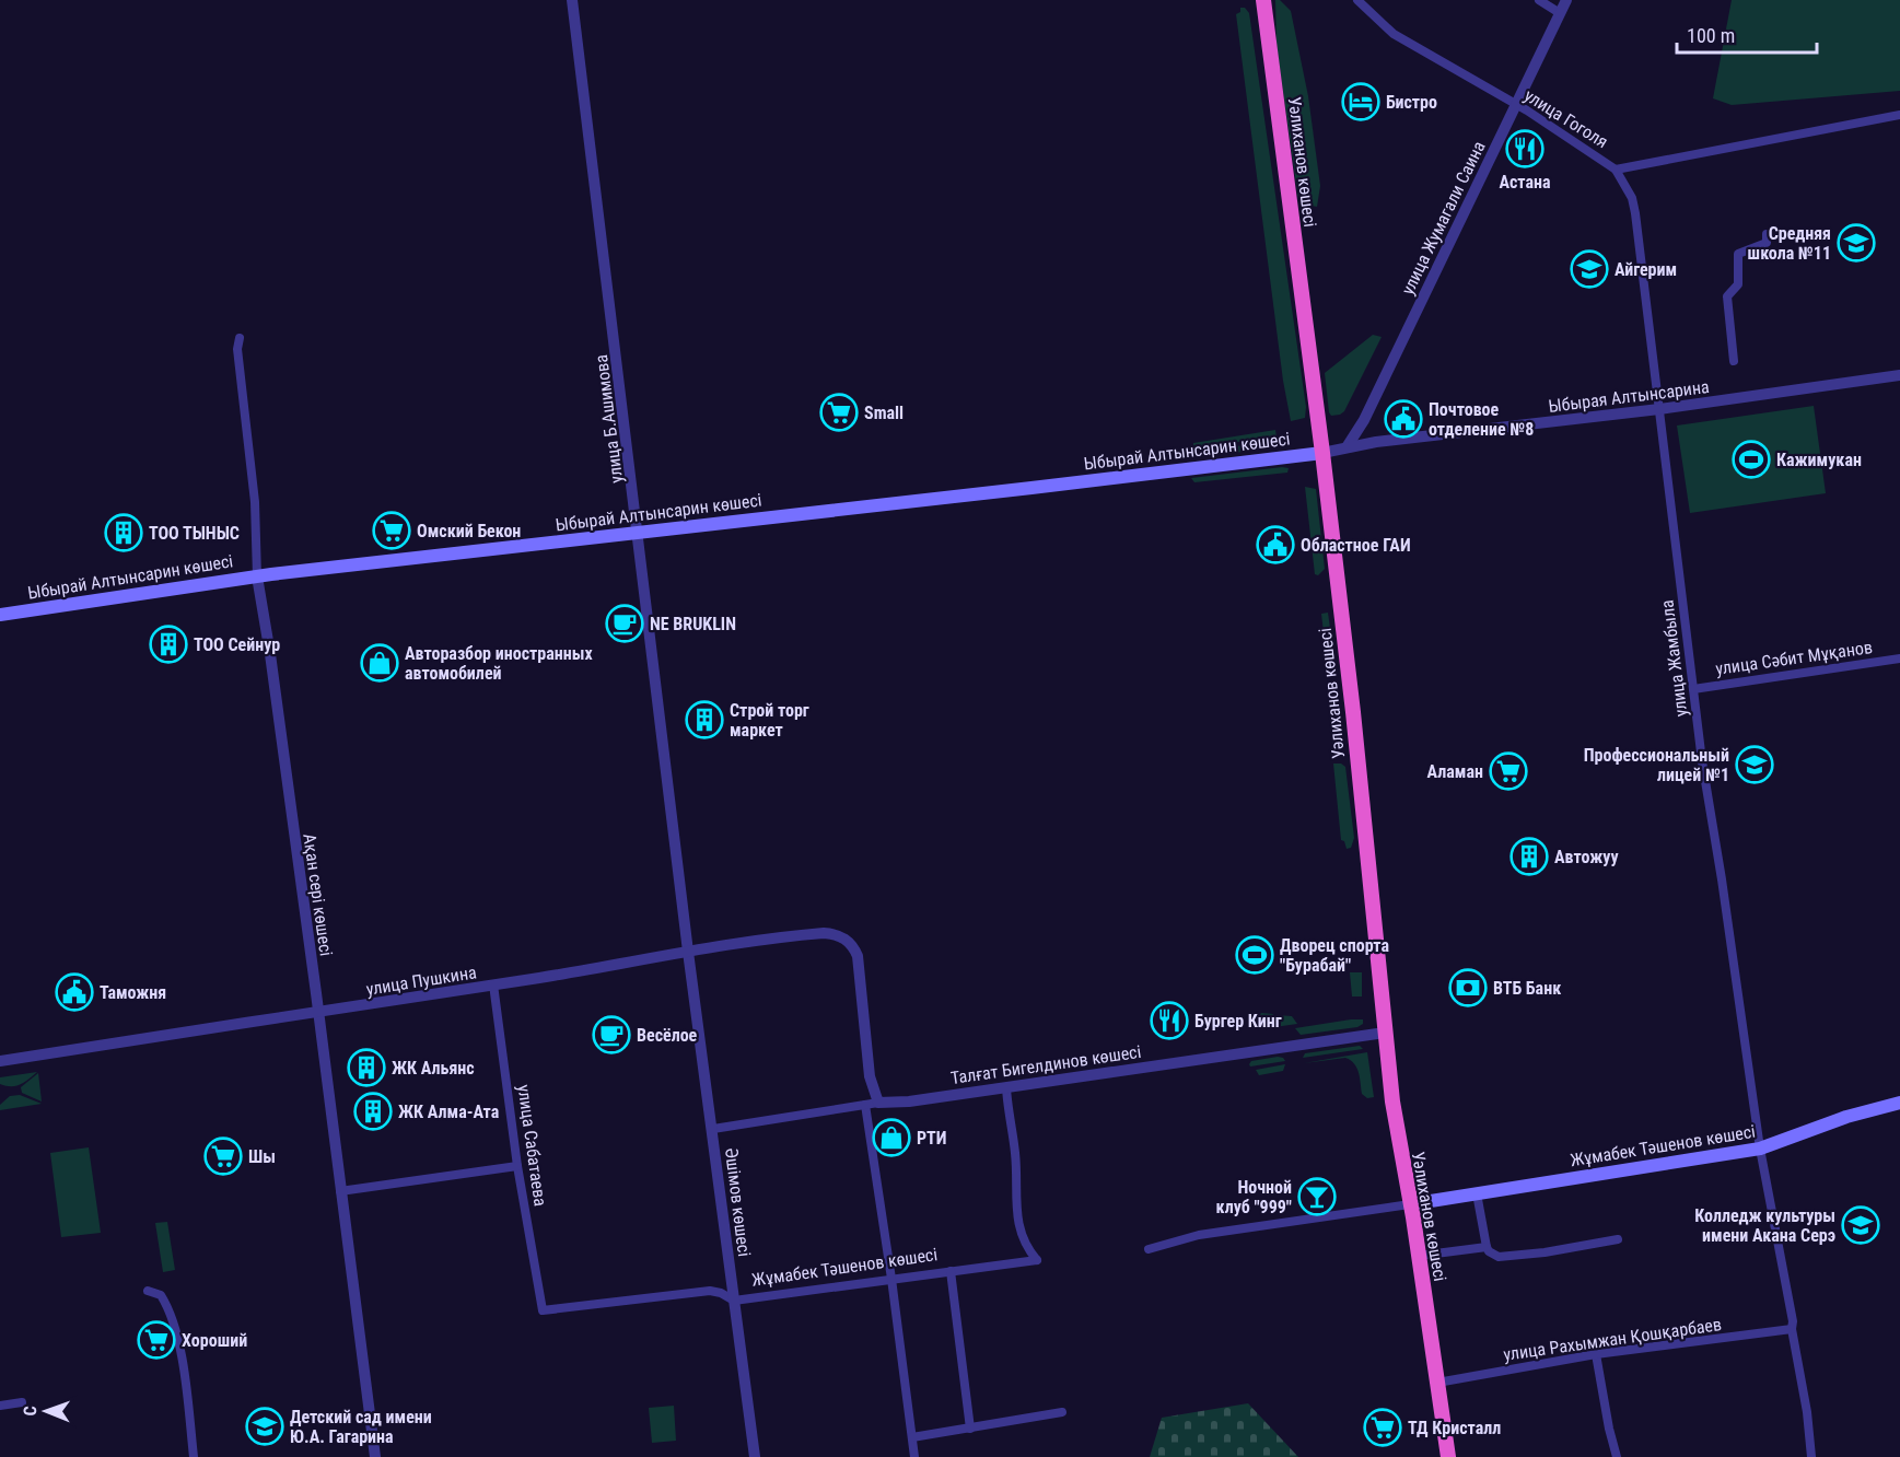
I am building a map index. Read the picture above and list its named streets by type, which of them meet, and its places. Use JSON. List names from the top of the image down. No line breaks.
{"streets":{"highway":["Уәлиханов көшесі"],"main road":["Ыбырай Алтынсарин көшесі","Жұмабек Тәшенов көшесі"],"street":["улица Гоголя","улица Жумагали Саина","Ыбырая Алтынсарина","улица Б.Ашимова","улица Сәбит Мұқанов","улица Жамбыла","Ақан сері көшесі","улица Пушкина","Талғат Бигелдинов көшесі","улица Сабатаева","Әшімов көшесі","улица Рахымжан Қошқарбаев"]},"crossings":[["улица Гоголя","улица Жумагали Саина"],["улица Гоголя","улица Жамбыла"],["Уәлиханов көшесі","Ыбырая Алтынсарина"],["Уәлиханов көшесі","Ыбырай Алтынсарин көшесі"],["Уәлиханов көшесі","Талғат Бигелдинов көшесі"],["Уәлиханов көшесі","Жұмабек Тәшенов көшесі"],["Уәлиханов көшесі","улица Рахымжан Қошқарбаев"],["улица Жумагали Саина","Ыбырая Алтынсарина"],["Ыбырая Алтынсарина","Ыбырай Алтынсарин көшесі"],["Ыбырая Алтынсарина","улица Жамбыла"],["улица Б.Ашимова","Ыбырай Алтынсарин көшесі"],["улица Б.Ашимова","улица Пушкина"],["улица Б.Ашимова","Әшімов көшесі"],["Ыбырай Алтынсарин көшесі","Ақан сері көшесі"],["улица Сәбит Мұқанов","улица Жамбыла"],["улица Жамбыла","Жұмабек Тәшенов көшесі"],["улица Жамбыла","улица Рахымжан Қошқарбаев"],["Ақан сері көшесі","улица Пушкина"],["улица Пушкина","Талғат Бигелдинов көшесі"],["улица Пушкина","улица Сабатаева"],["улица Пушкина","Әшімов көшесі"],["Талғат Бигелдинов көшесі","Жұмабек Тәшенов көшесі"],["Талғат Бигелдинов көшесі","Әшімов көшесі"],["улица Сабатаева","Жұмабек Тәшенов көшесі"],["Жұмабек Тәшенов көшесі","Әшімов көшесі"]],"places":{"hotel":["Бистро"],"restaurant":["Астана","Бургер Кинг"],"school or university":["Средняя школа №11","Айгерим","Профессиональный лицей №1","Колледж культуры имени Акана Серэ","Детский сад имени Ю.А. Гагарина"],"supermarket":["Small","Омский Бекон","Аламан","Шы","Хороший","ТД Кристалл"],"public building":["Почтовое отделение №8","Областное ГАИ","Таможня"],"sports":["Кажимукан","Дворец спорта \"Бурабай\""],"building":["ТОО ТЫНЫС","ТОО Сейнур","Строй торг маркет","Автожуу","ЖК Альянс","ЖК Алма-Ата"],"cafe":["NE BRUKLIN","Весёлое"],"shop":["Авторазбор иностранных автомобилей","РТИ"],"bank":["ВТБ Банк"],"bar":["Ночной клуб \"999\""]},"scale_bar":"100 m","north":"left"}
